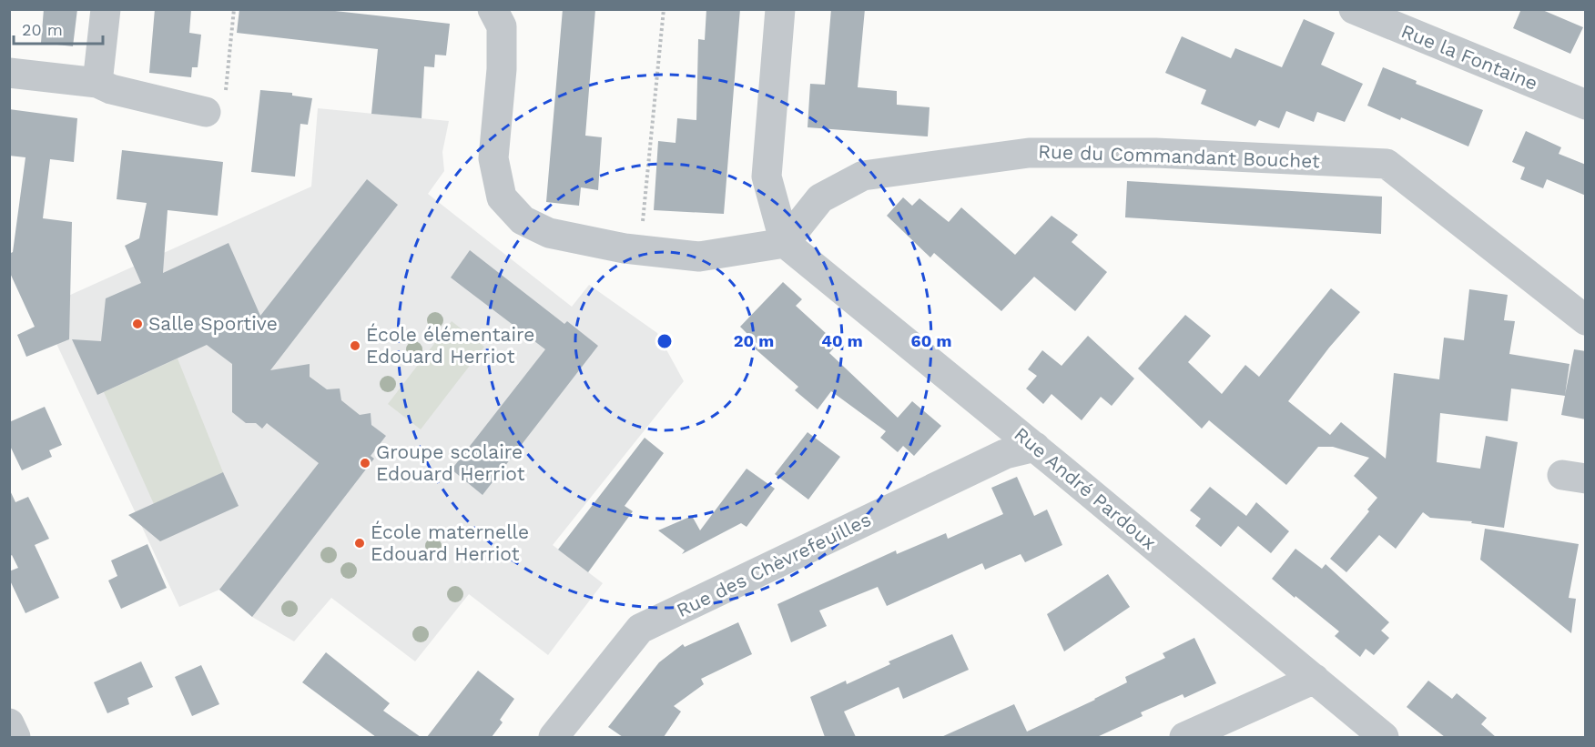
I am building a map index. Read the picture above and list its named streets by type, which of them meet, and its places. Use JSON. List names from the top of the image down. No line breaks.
{"streets":{"street":["Rue la Fontaine","Rue du Commandant Bouchet","Rue André Pardoux","Rue des Chèvrefeuilles"]},"crossings":[["Rue du Commandant Bouchet","Rue André Pardoux"],["Rue André Pardoux","Rue des Chèvrefeuilles"]],"places":["Salle Sportive","École élémentaire Edouard Herriot","Groupe scolaire Edouard Herriot","École maternelle Edouard Herriot"],"scale_bar":"20 m","rings":["20 m","40 m","60 m"]}
